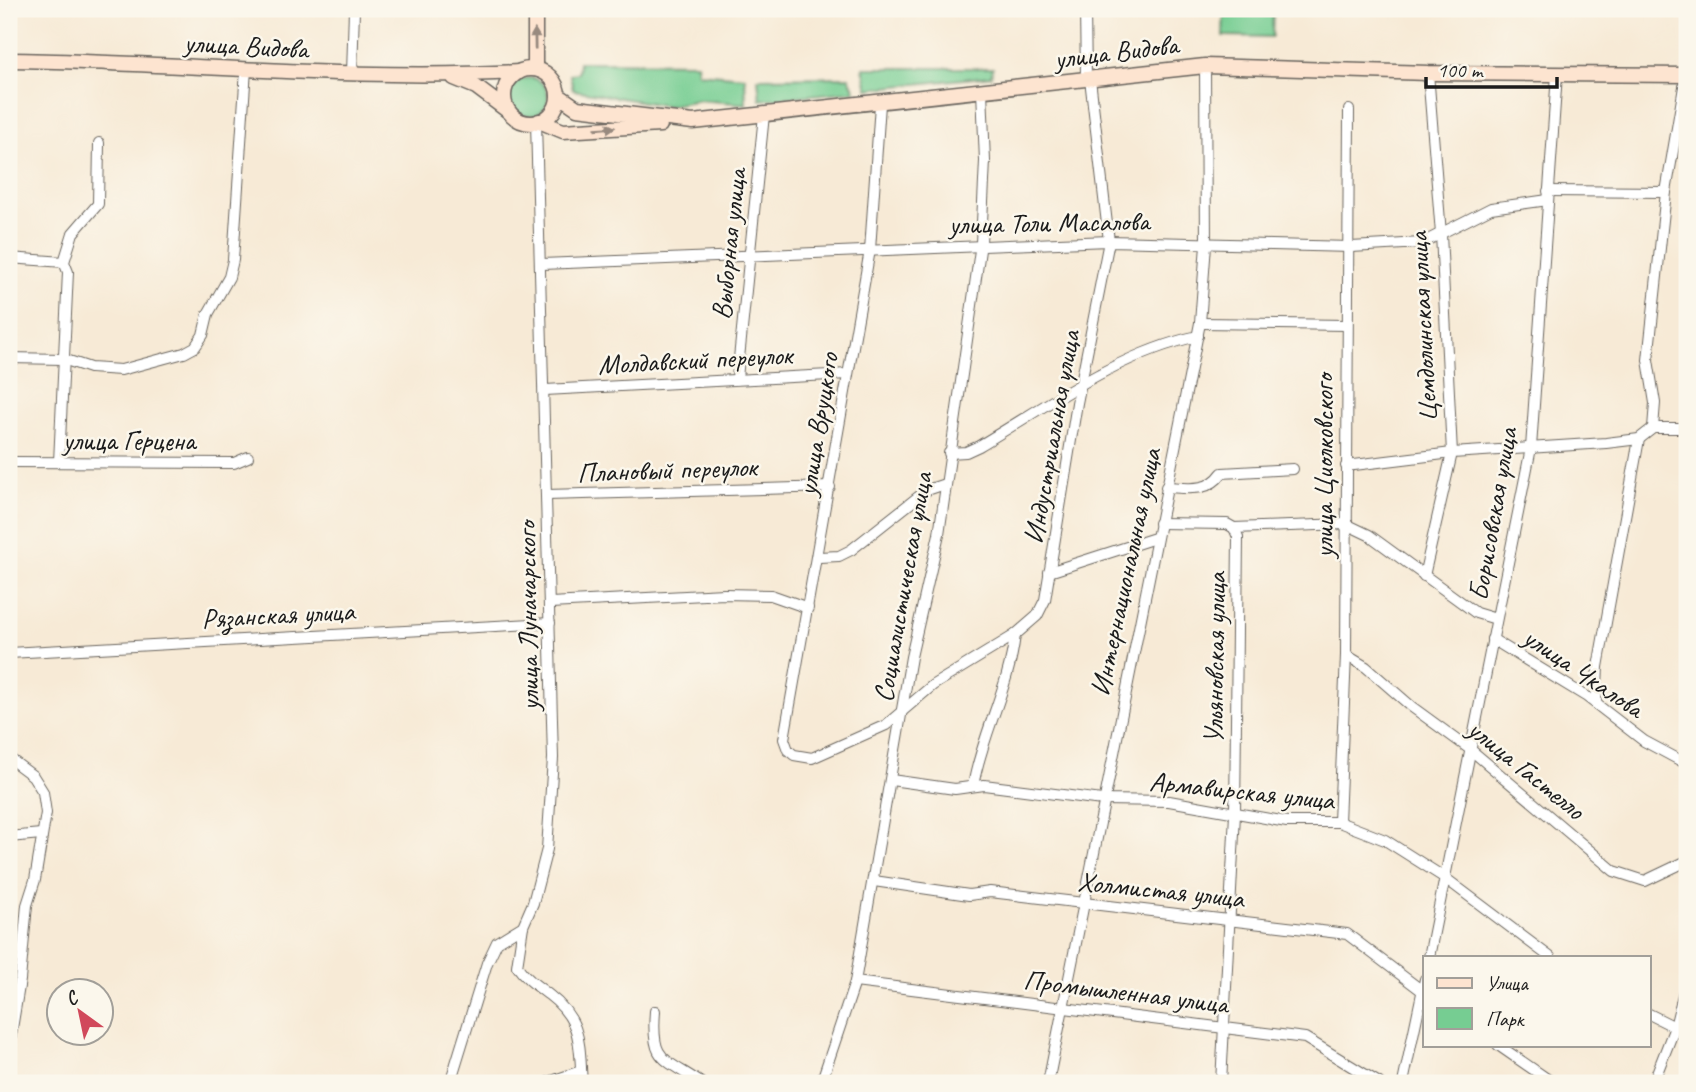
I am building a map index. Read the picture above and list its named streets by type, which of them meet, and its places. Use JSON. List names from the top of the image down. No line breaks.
{"streets":{"street":["улица Видова","улица Толи Масалова","Выборная улица","Цемдолинская улица","Молдавский переулок","улица Вруцкого","Индустриальная улица","улица Герцена","улица Циолковского","Плановый переулок","Борисовская улица","Интернациональная улица","Социалистическая улица","Рязанская улица","улица Луначарского","Ульяновская улица","улица Чкалова","улица Гастелло","Армавирская улица","Холмистая улица","Промышленная улица"]},"crossings":[["улица Видова","Выборная улица"],["улица Видова","Цемдолинская улица"],["улица Видова","улица Вруцкого"],["улица Видова","Индустриальная улица"],["улица Видова","Борисовская улица"],["улица Видова","Интернациональная улица"],["улица Видова","Социалистическая улица"],["улица Видова","улица Луначарского"],["улица Толи Масалова","Выборная улица"],["улица Толи Масалова","Цемдолинская улица"],["улица Толи Масалова","улица Вруцкого"],["улица Толи Масалова","Индустриальная улица"],["улица Толи Масалова","улица Циолковского"],["улица Толи Масалова","Борисовская улица"],["улица Толи Масалова","Интернациональная улица"],["улица Толи Масалова","Социалистическая улица"],["улица Толи Масалова","улица Луначарского"],["Выборная улица","Молдавский переулок"],["Цемдолинская улица","улица Чкалова"],["Молдавский переулок","улица Вруцкого"],["Молдавский переулок","улица Луначарского"],["улица Вруцкого","Плановый переулок"],["улица Вруцкого","Социалистическая улица"],["улица Циолковского","улица Чкалова"],["улица Циолковского","улица Гастелло"],["улица Циолковского","Армавирская улица"],["Плановый переулок","улица Луначарского"],["Борисовская улица","улица Чкалова"],["Борисовская улица","улица Гастелло"],["Борисовская улица","Армавирская улица"],["Интернациональная улица","Армавирская улица"],["Интернациональная улица","Холмистая улица"],["Интернациональная улица","Промышленная улица"],["Социалистическая улица","Армавирская улица"],["Социалистическая улица","Холмистая улица"],["Социалистическая улица","Промышленная улица"],["Рязанская улица","улица Луначарского"],["Ульяновская улица","Армавирская улица"],["Ульяновская улица","Холмистая улица"],["Ульяновская улица","Промышленная улица"]],"legend":["Улица","Парк"],"scale_bar":"100 m","north":"top left"}
